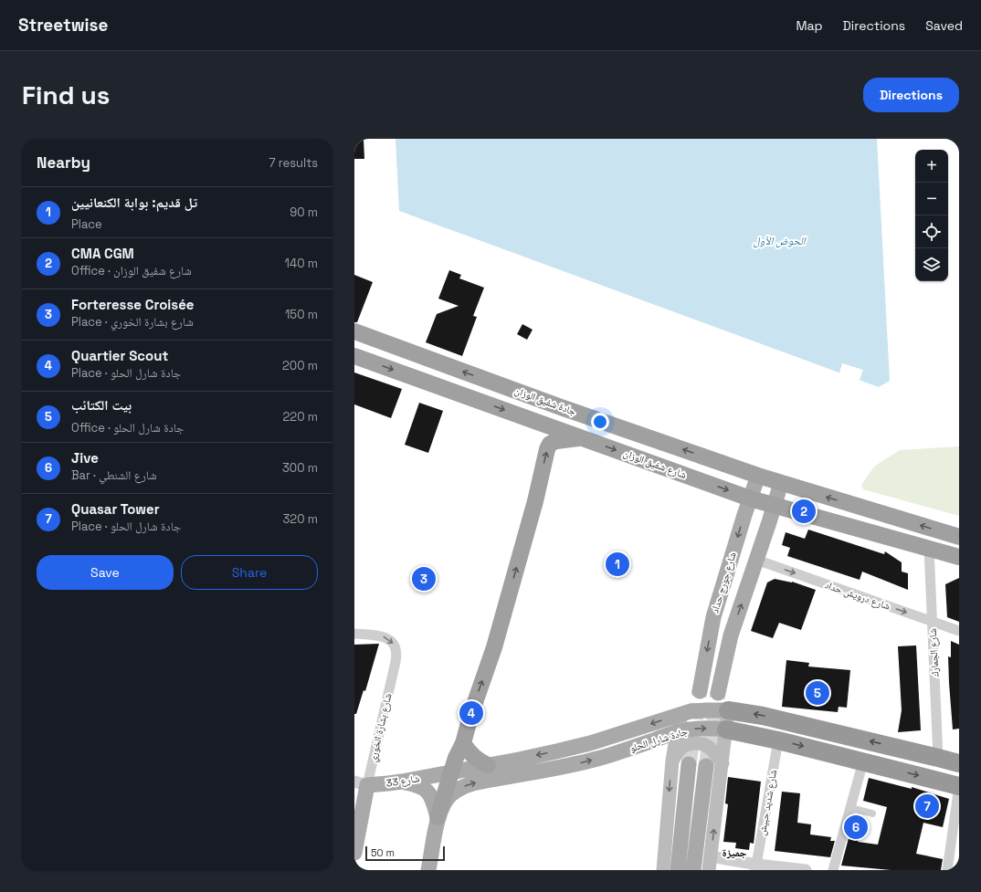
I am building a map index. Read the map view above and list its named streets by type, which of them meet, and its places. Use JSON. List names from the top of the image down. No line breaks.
{"streets":{"highway":["جادة شفيق الوزان","شارع شفيق الوزان","جادة شارل الحلو"],"main road":["شارع جورج حداد","شارع بشارة الخوري","شارع 33"],"street":["شارع درويش حداد","شارع الجمارك","شارع شديد حبيش"]},"crossings":[["جادة شفيق الوزان","شارع جورج حداد"],["شارع شفيق الوزان","شارع جورج حداد"],["شارع شفيق الوزان","شارع الجمارك"],["شارع درويش حداد","شارع الجمارك"],["شارع الجمارك","جادة شارل الحلو"],["شارع بشارة الخوري","شارع 33"],["جادة شارل الحلو","شارع 33"],["جادة شارل الحلو","شارع شديد حبيش"]],"one_way":["جادة شفيق الوزان","شارع شفيق الوزان","شارع درويش حداد","شارع بشارة الخوري"],"districts":["جميزة"],"water":["الحوض الأول"],"scale_bar":"50 m","page":{"header":"Streetwise","nav":["Map","Directions","Saved"],"buttons":["Directions",["Save","Share"]],"title":"Find us","heading":["Nearby","7 results"],"map_buttons":["+","−"],"list":[{"mark":"1","name":"تل قديم: بوابة الكنعانيين","note":"Place","value":"90 m"},{"mark":"2","name":"CMA CGM","note":"Office · شارع شفيق الوزان","value":"140 m"},{"mark":"3","name":"Forteresse Croisée","note":"Place · شارع بشارة الخوري","value":"150 m"},{"mark":"4","name":"Quartier Scout","note":"Place · جادة شارل الحلو","value":"200 m"},{"mark":"5","name":"بيت الكتائب","note":"Office · جادة شارل الحلو","value":"220 m"},{"mark":"6","name":"Jive","note":"Bar · شارع الشنطي","value":"300 m"},{"mark":"7","name":"Quasar Tower","note":"Place · جادة شارل الحلو","value":"320 m"}],"pins":["2","1","3","5","4","7","6"],"scale":"50 m"}}
